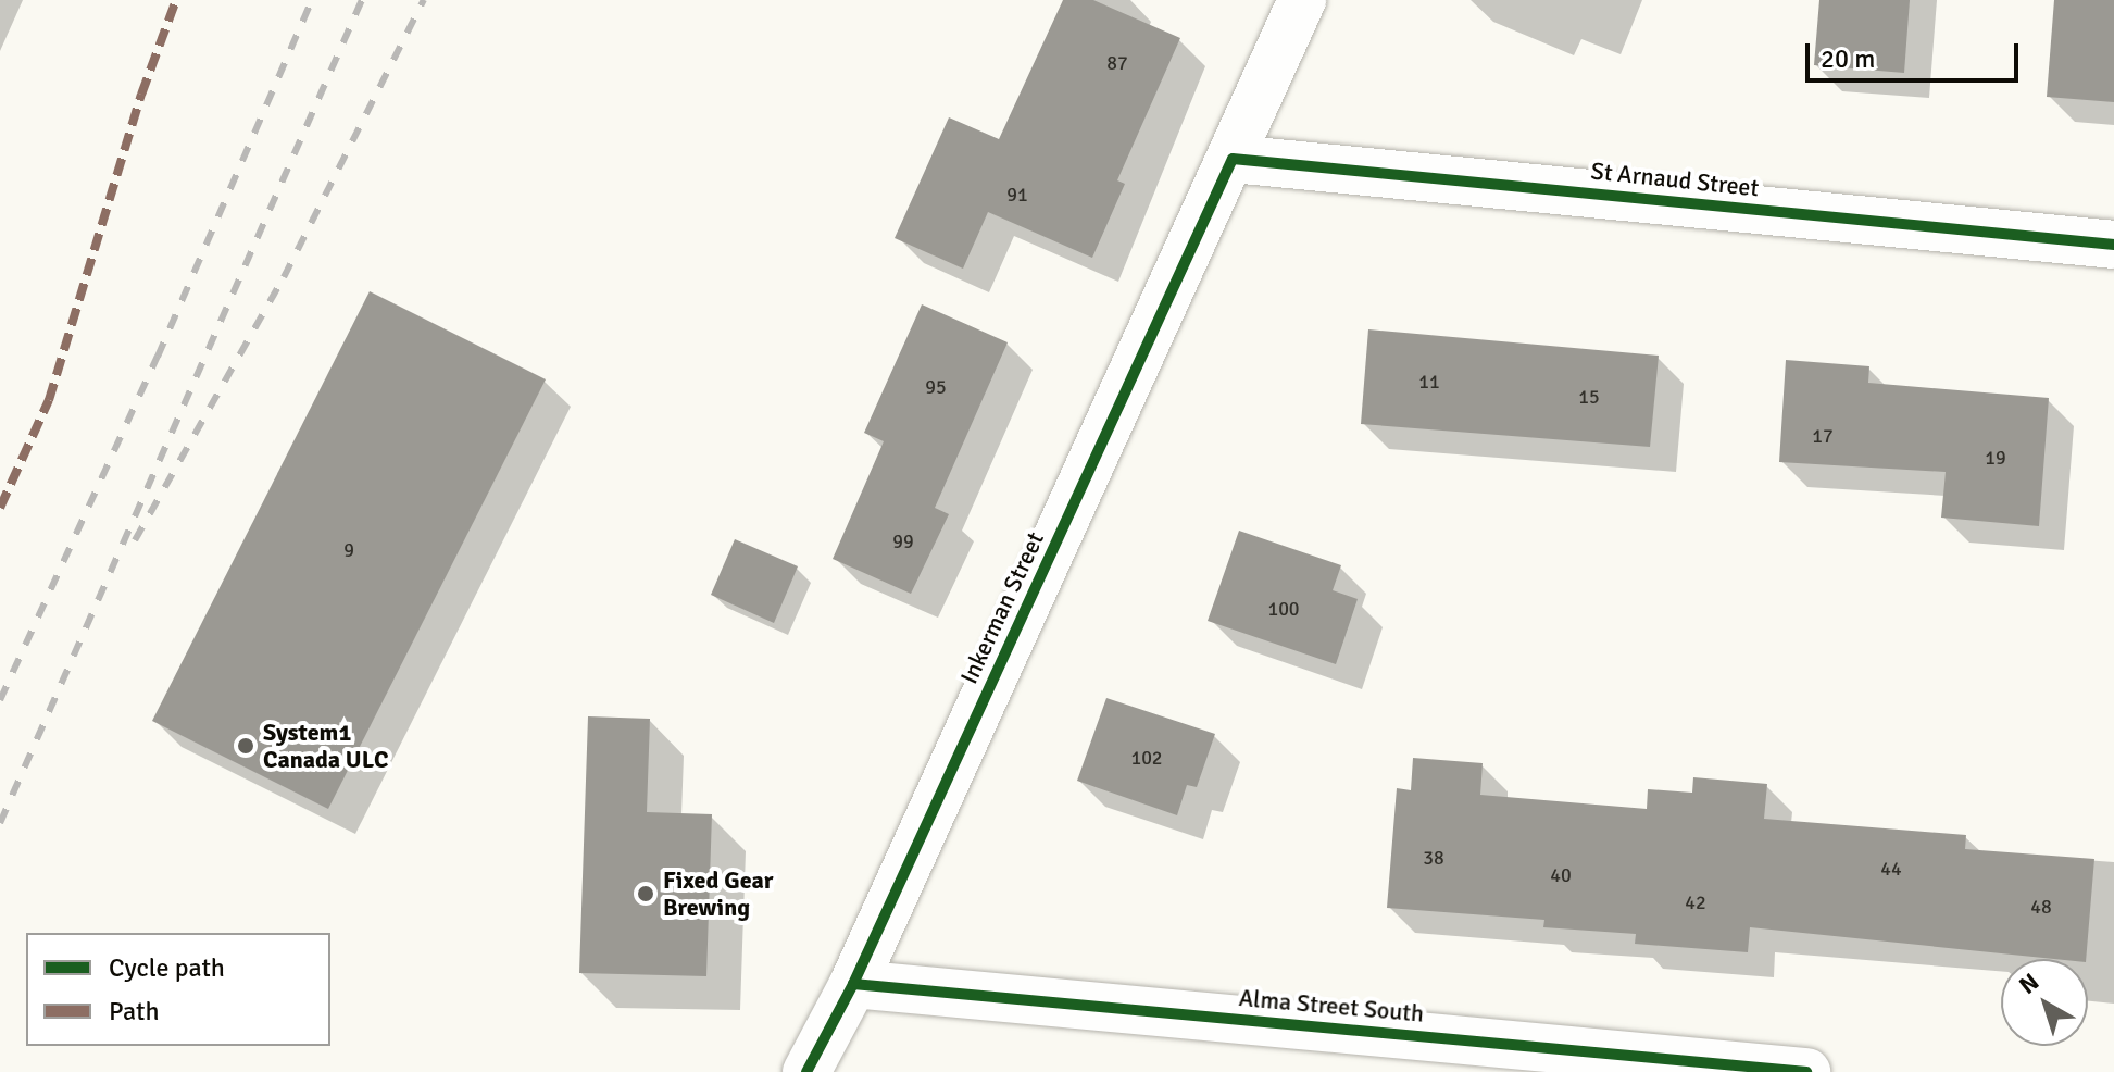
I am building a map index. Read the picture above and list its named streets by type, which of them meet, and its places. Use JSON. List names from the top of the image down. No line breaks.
{"streets":{"street":["St Arnaud Street","Inkerman Street","Alma Street South"]},"crossings":[["St Arnaud Street","Inkerman Street"],["Inkerman Street","Alma Street South"]],"places":["System1 Canada ULC","Fixed Gear Brewing"],"house_numbers":["87","91","11","95","15","17","19","99","9","100","102","38","44","40","42","48"],"legend":["Cycle path","Path"],"scale_bar":"20 m","north":"top left"}
